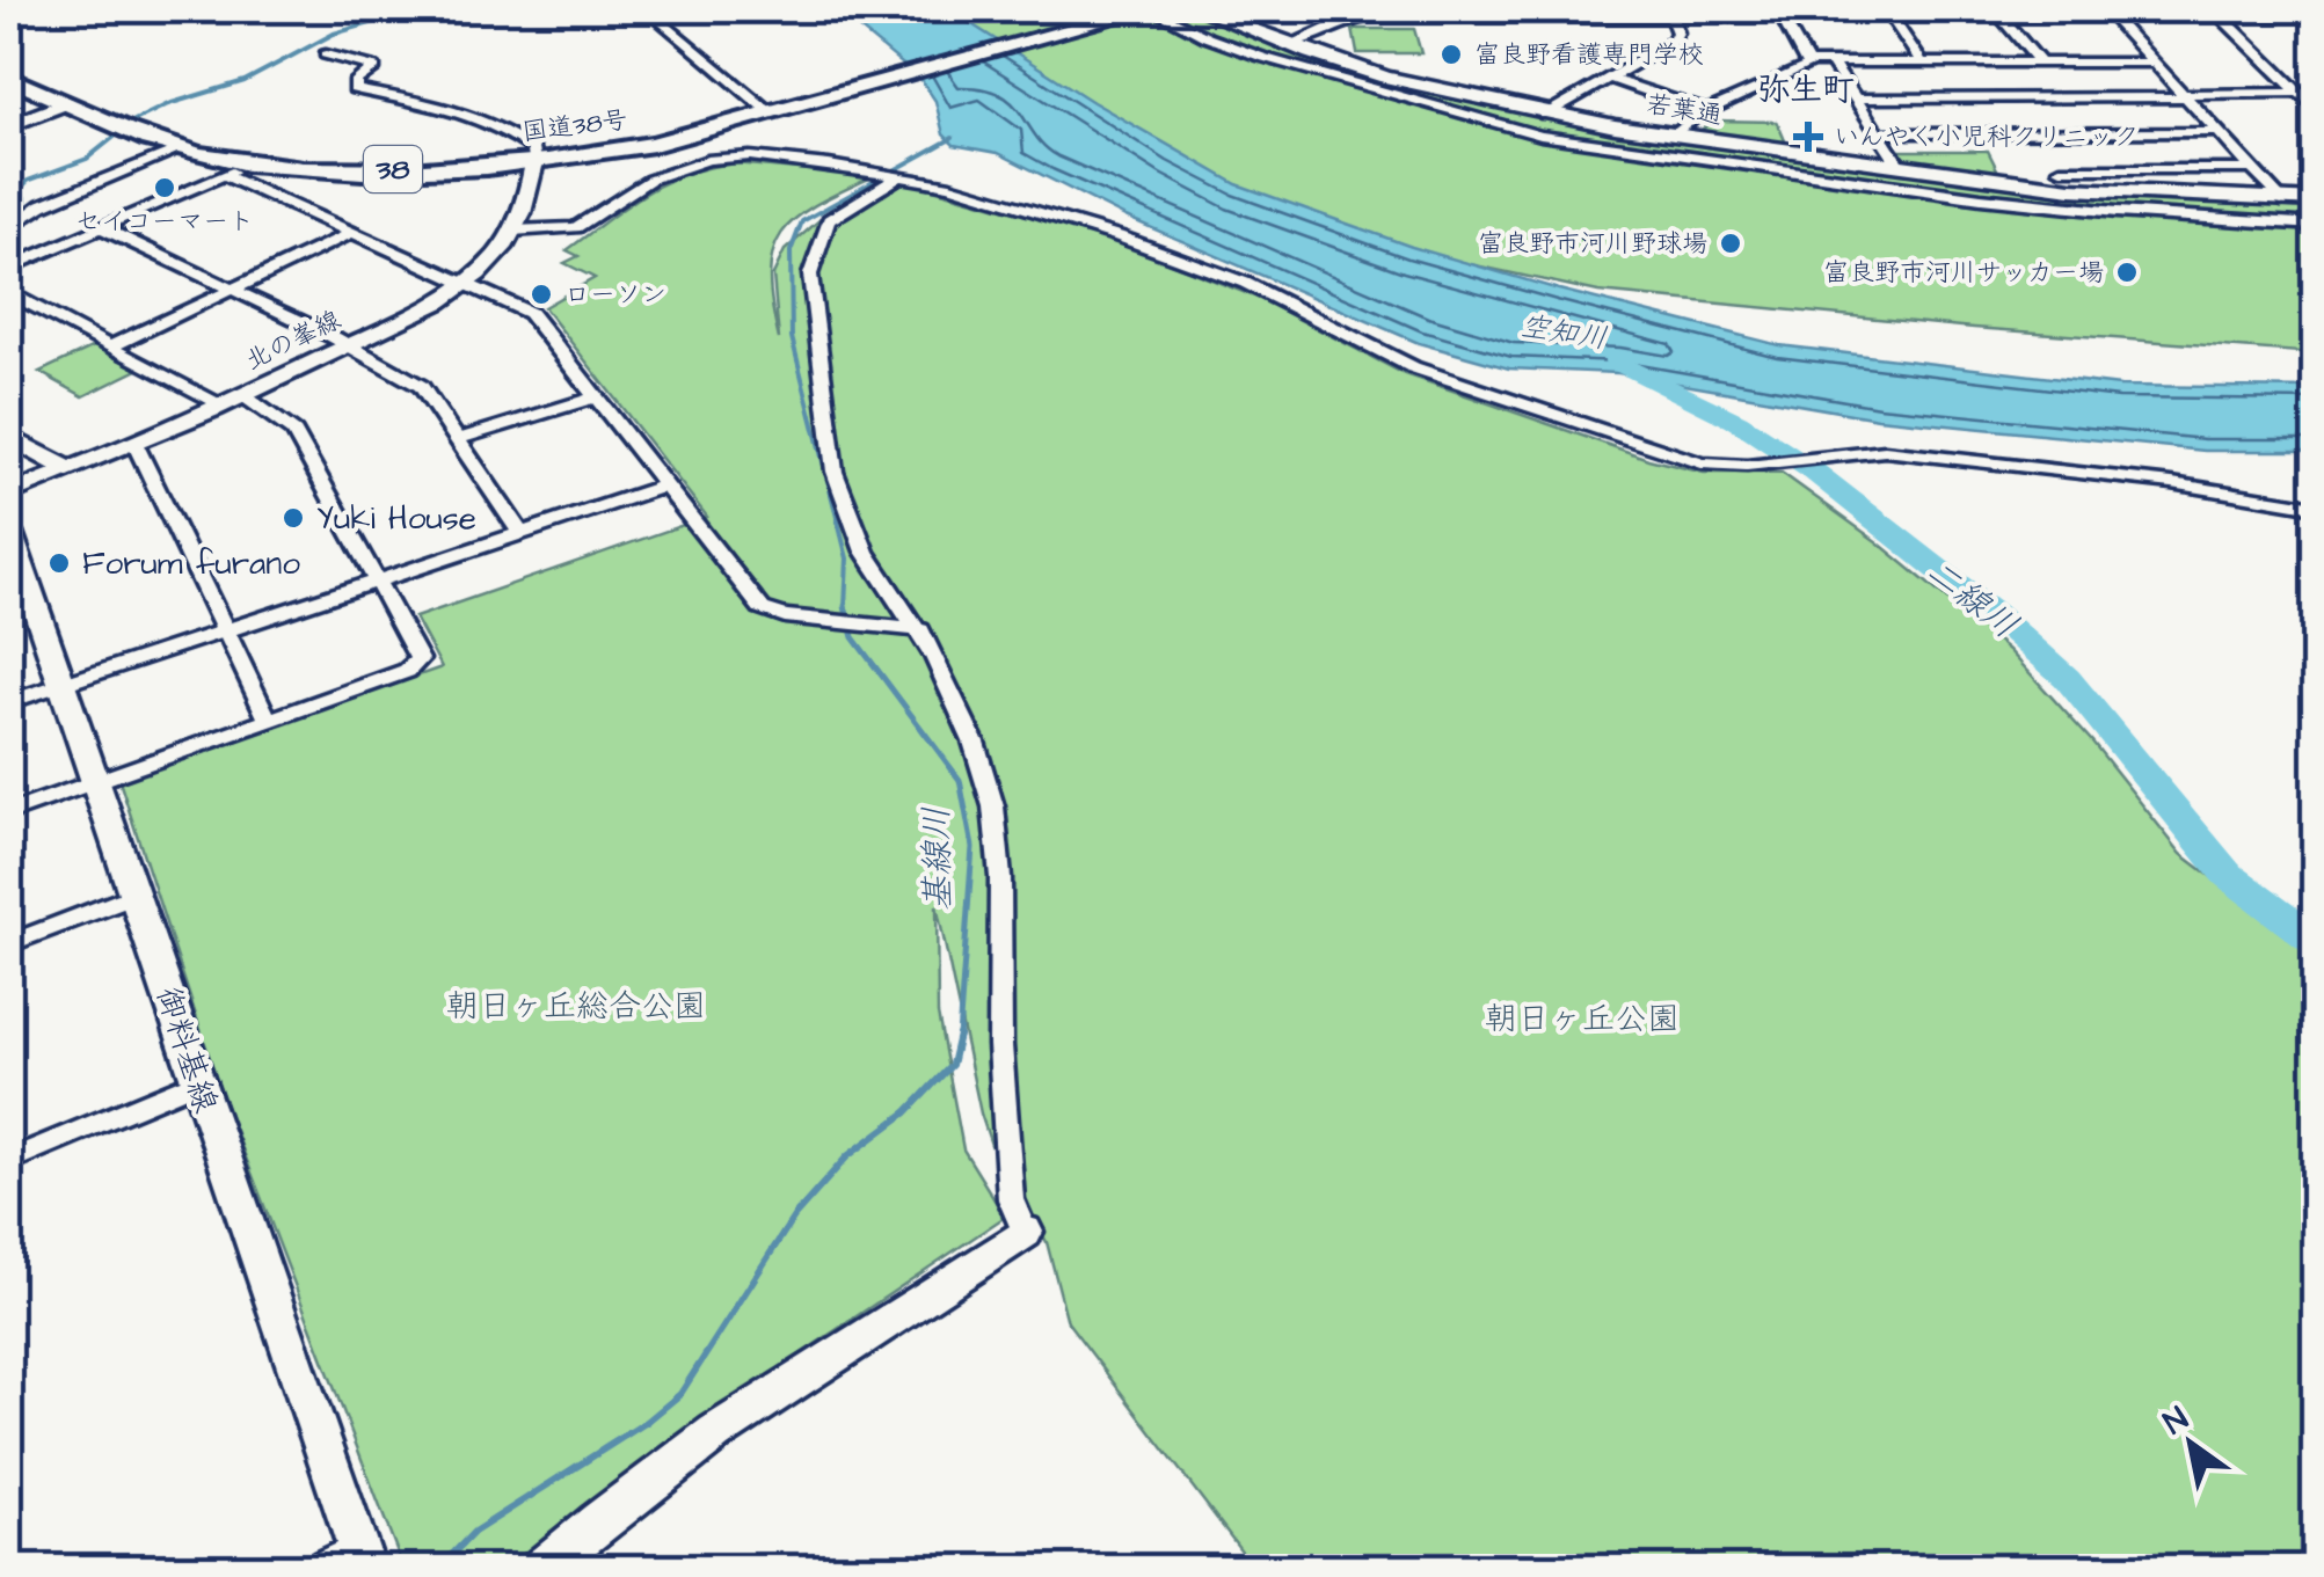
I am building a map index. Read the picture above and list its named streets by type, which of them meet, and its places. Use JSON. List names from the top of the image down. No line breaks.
{"streets":{"highway":["国道38号","38"],"street":["若葉通","北の峯線","御料基線"]},"crossings":[["国道38号","北の峯線"]],"districts":["弥生町"],"water":["空知川","二線川","基線川"],"parks":["朝日ヶ丘総合公園","朝日ヶ丘公園"],"places":{"other":["富良野看護専門学校","セイコーマート","富良野市河川野球場","富良野市河川サッカー場","ローソン","Yuki House","Forum furano"],"health":["いんやく小児科クリニック"]},"north":"top left"}
